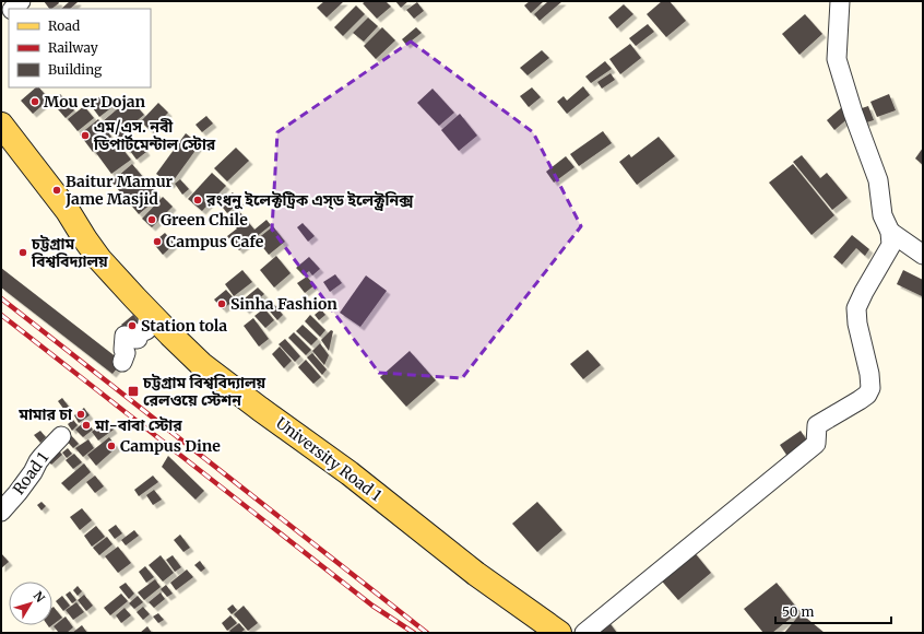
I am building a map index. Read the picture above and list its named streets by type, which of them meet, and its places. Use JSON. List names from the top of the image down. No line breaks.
{"streets":{"main road":["University Road 1"],"street":["Road 1"]},"places":{"other":["Mou er Dojan","এম/এস. নবী ডিপার্টমেন্টাল স্টোর","Baitur Mamur Jame Masjid","রংধনু ইলেক্টট্রিক এস্ড ইলেক্ট্রনিক্স","Green Chile","Campus Cafe","চট্টগ্রাম বিশ্ববিদ্যালয়","Sinha Fashion","Station tola","মামার চা","মা-বাবা স্টোর","Campus Dine"],"transit":["চট্টগ্রাম বিশ্ববিদ্যালয় রেলওয়ে স্টেশন"]},"legend":["Road","Railway","Building"],"scale_bar":"50 m","north":"top right"}
